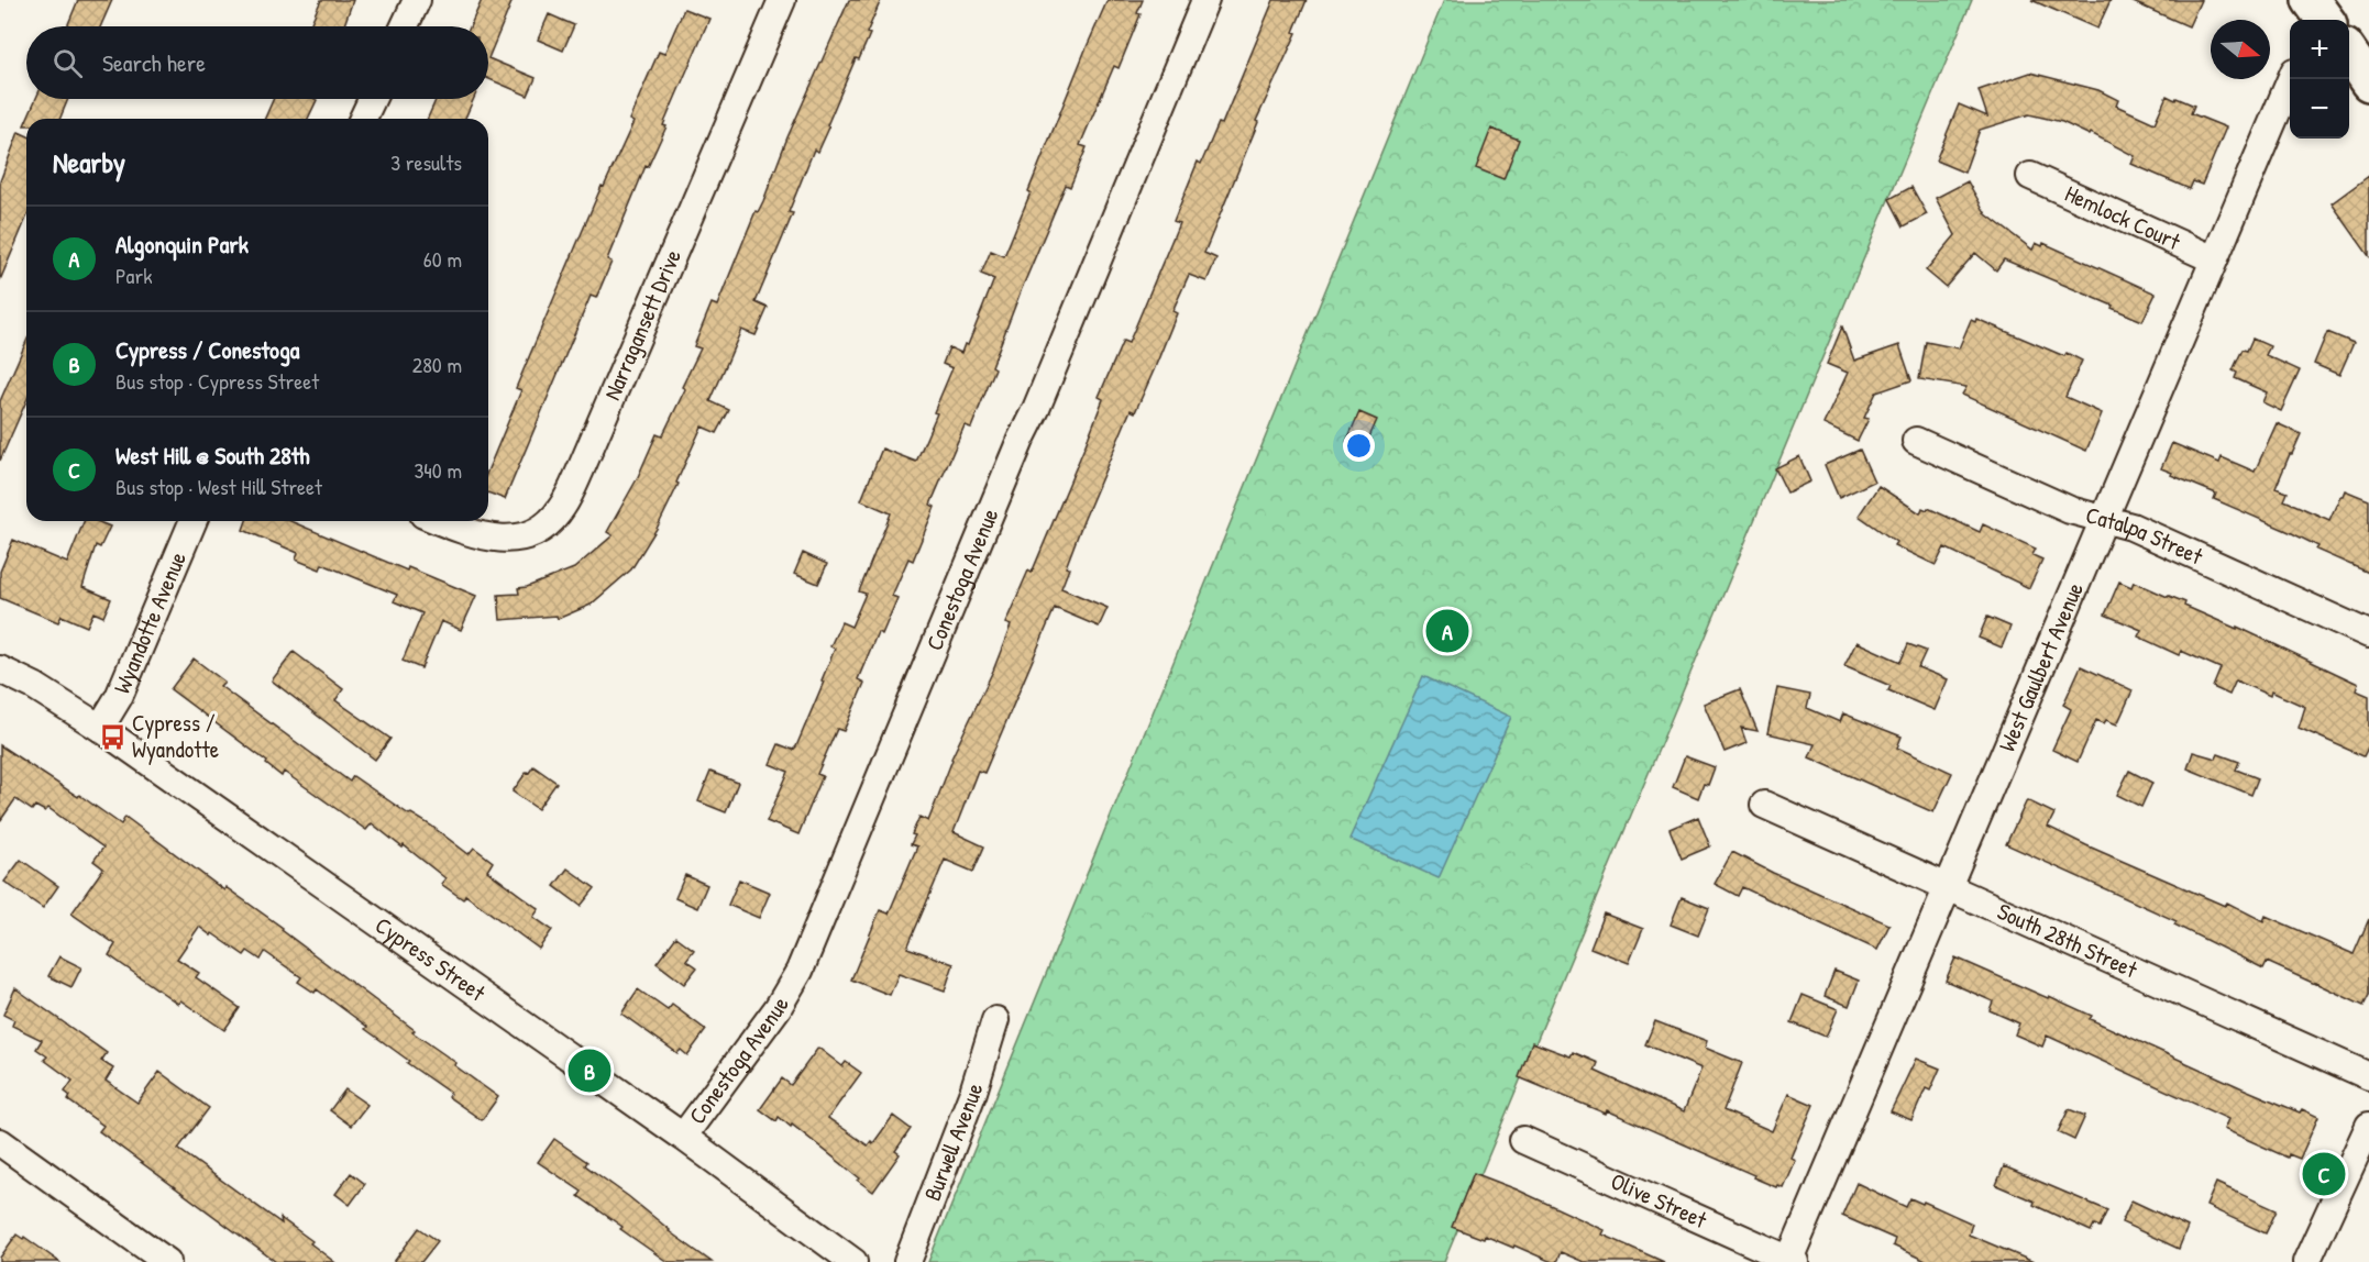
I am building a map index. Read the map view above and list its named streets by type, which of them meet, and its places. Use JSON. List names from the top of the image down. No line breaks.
{"streets":{"street":["Hemlock Court","Narragansett Drive","Catalpa Street","Conestoga Avenue","Wyandotte Avenue","West Gaulbert Avenue","South 28th Street","Cypress Street","Burwell Avenue","Olive Street"]},"crossings":[["Hemlock Court","West Gaulbert Avenue"],["Catalpa Street","West Gaulbert Avenue"],["Conestoga Avenue","Cypress Street"],["Wyandotte Avenue","Cypress Street"],["West Gaulbert Avenue","South 28th Street"],["West Gaulbert Avenue","Olive Street"]],"places":{"bus stop":["Cypress / Wyandotte"]},"north":"right","page":{"map_buttons":["+","−"],"search":"Search here","heading":["Nearby","3 results"],"list":[{"mark":"A","name":"Algonquin Park","note":"Park","value":"60 m"},{"mark":"B","name":"Cypress / Conestoga","note":"Bus stop · Cypress Street","value":"280 m"},{"mark":"C","name":"West Hill @ South 28th","note":"Bus stop · West Hill Street","value":"340 m"}],"pins":["A","B","C"]}}
